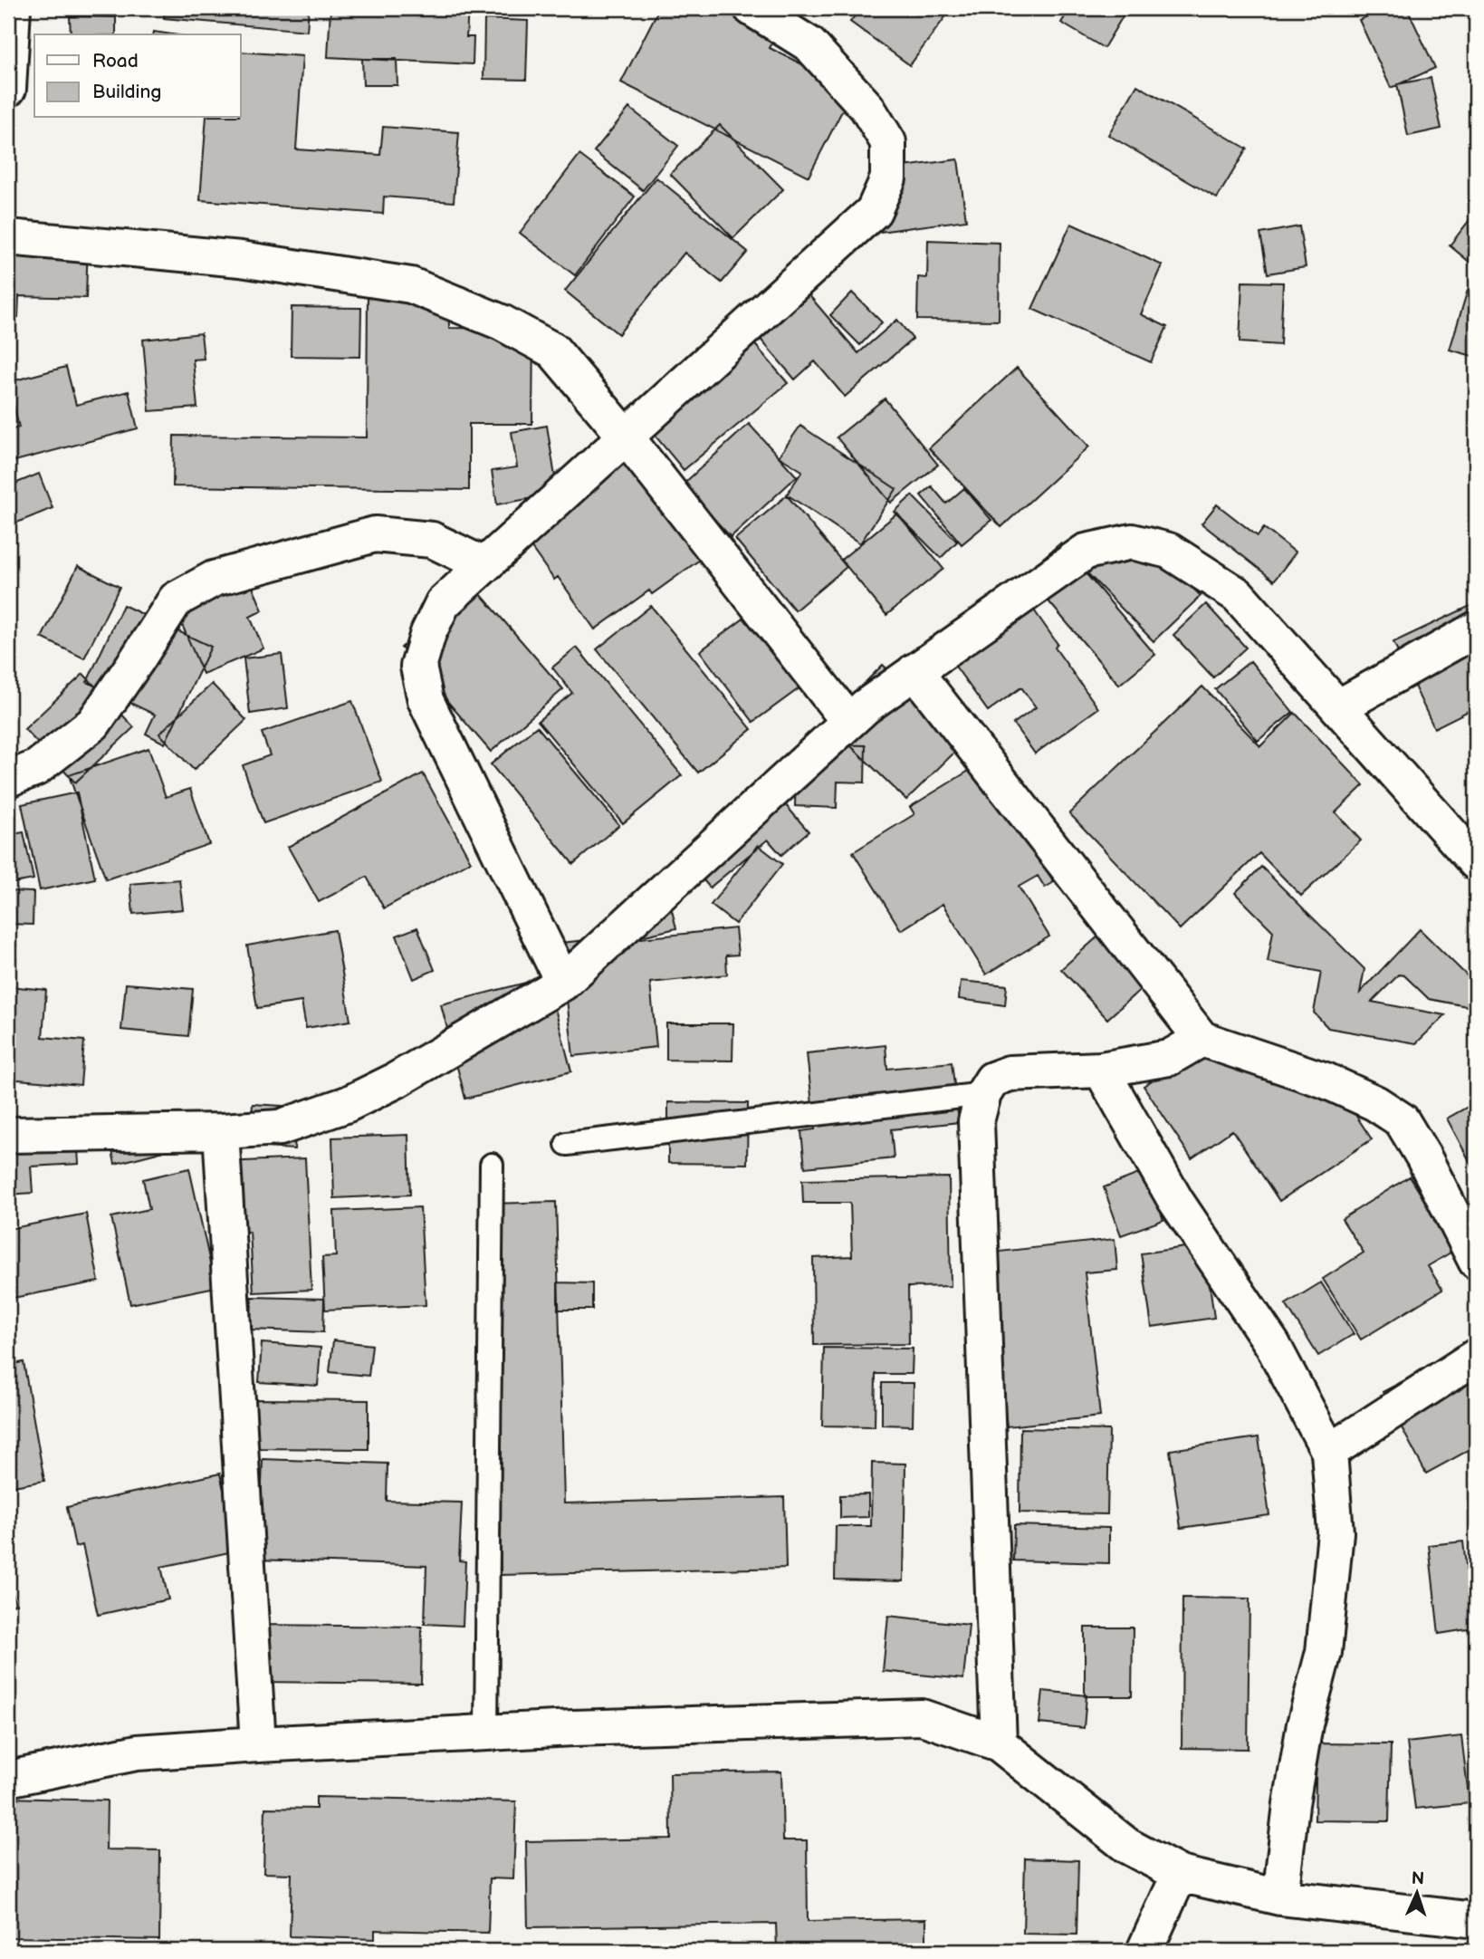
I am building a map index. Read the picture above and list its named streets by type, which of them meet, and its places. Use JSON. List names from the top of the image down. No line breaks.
{"legend":["Road","Building"],"north":"top"}
